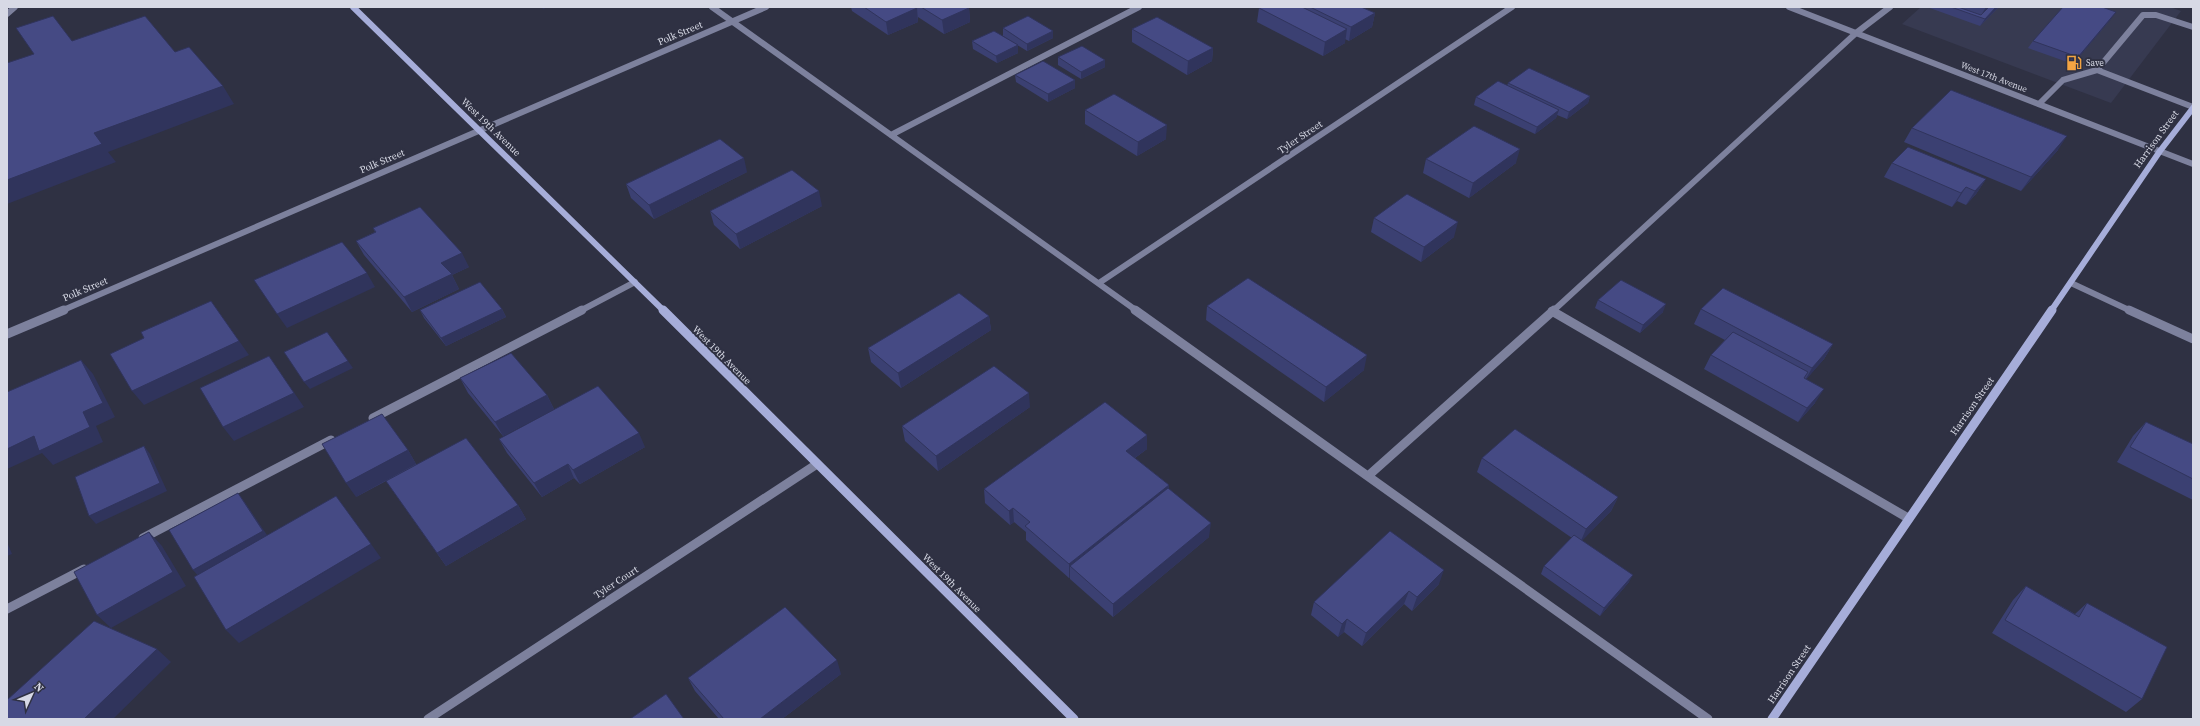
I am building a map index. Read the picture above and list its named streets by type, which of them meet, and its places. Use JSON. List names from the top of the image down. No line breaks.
{"streets":{"street":["Polk Street","West 17th Avenue","West 19th Avenue","Tyler Street","Harrison Street","Tyler Court"]},"crossings":[["Polk Street","West 19th Avenue"],["West 17th Avenue","Harrison Street"],["West 19th Avenue","Tyler Court"]],"places":{"fuel station":["Save"]},"north":"top right"}
